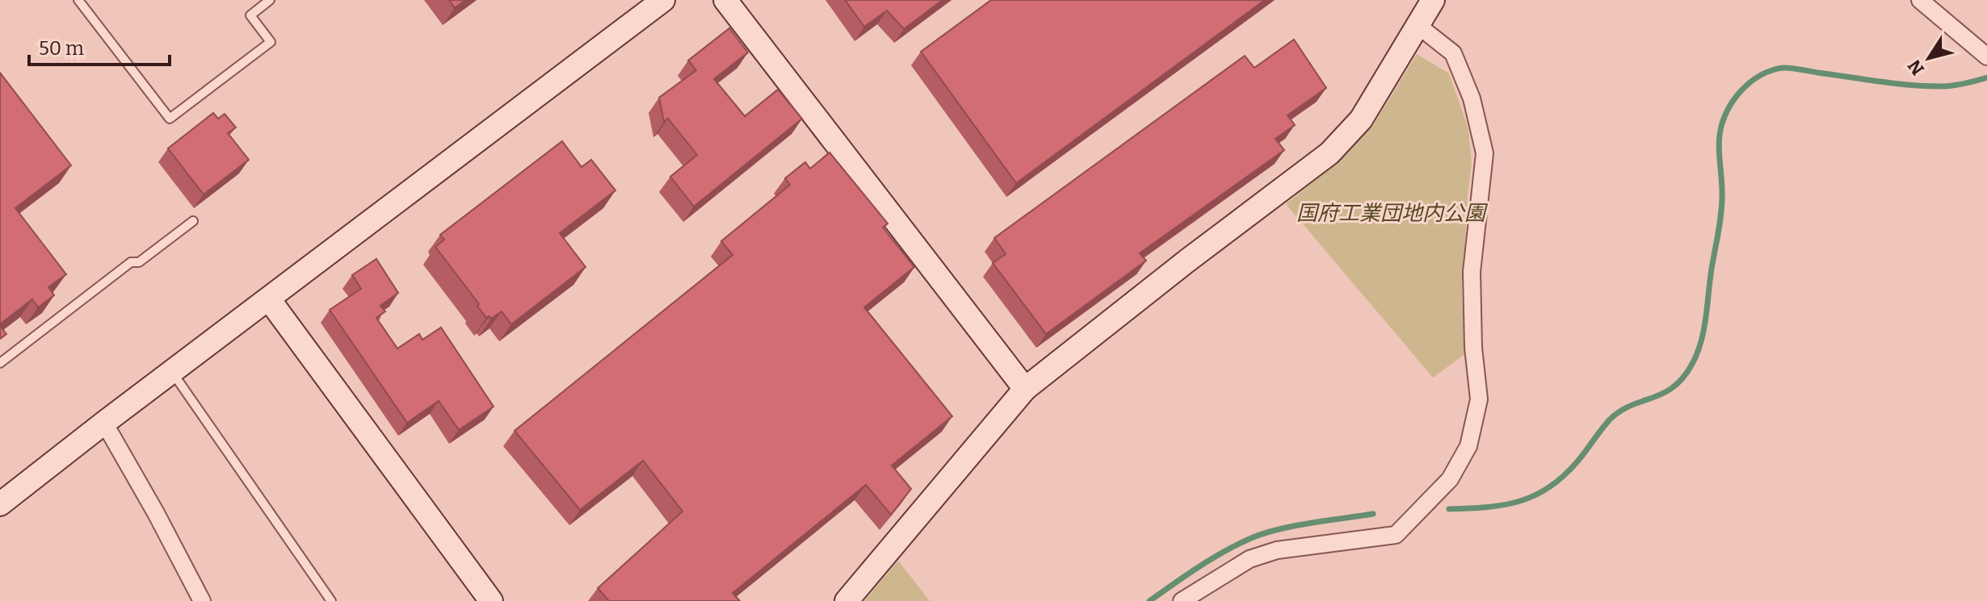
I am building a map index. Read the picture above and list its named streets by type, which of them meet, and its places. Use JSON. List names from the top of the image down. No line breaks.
{"parks":["国府工業団地内公園"],"scale_bar":"50 m","north":"bottom left"}
